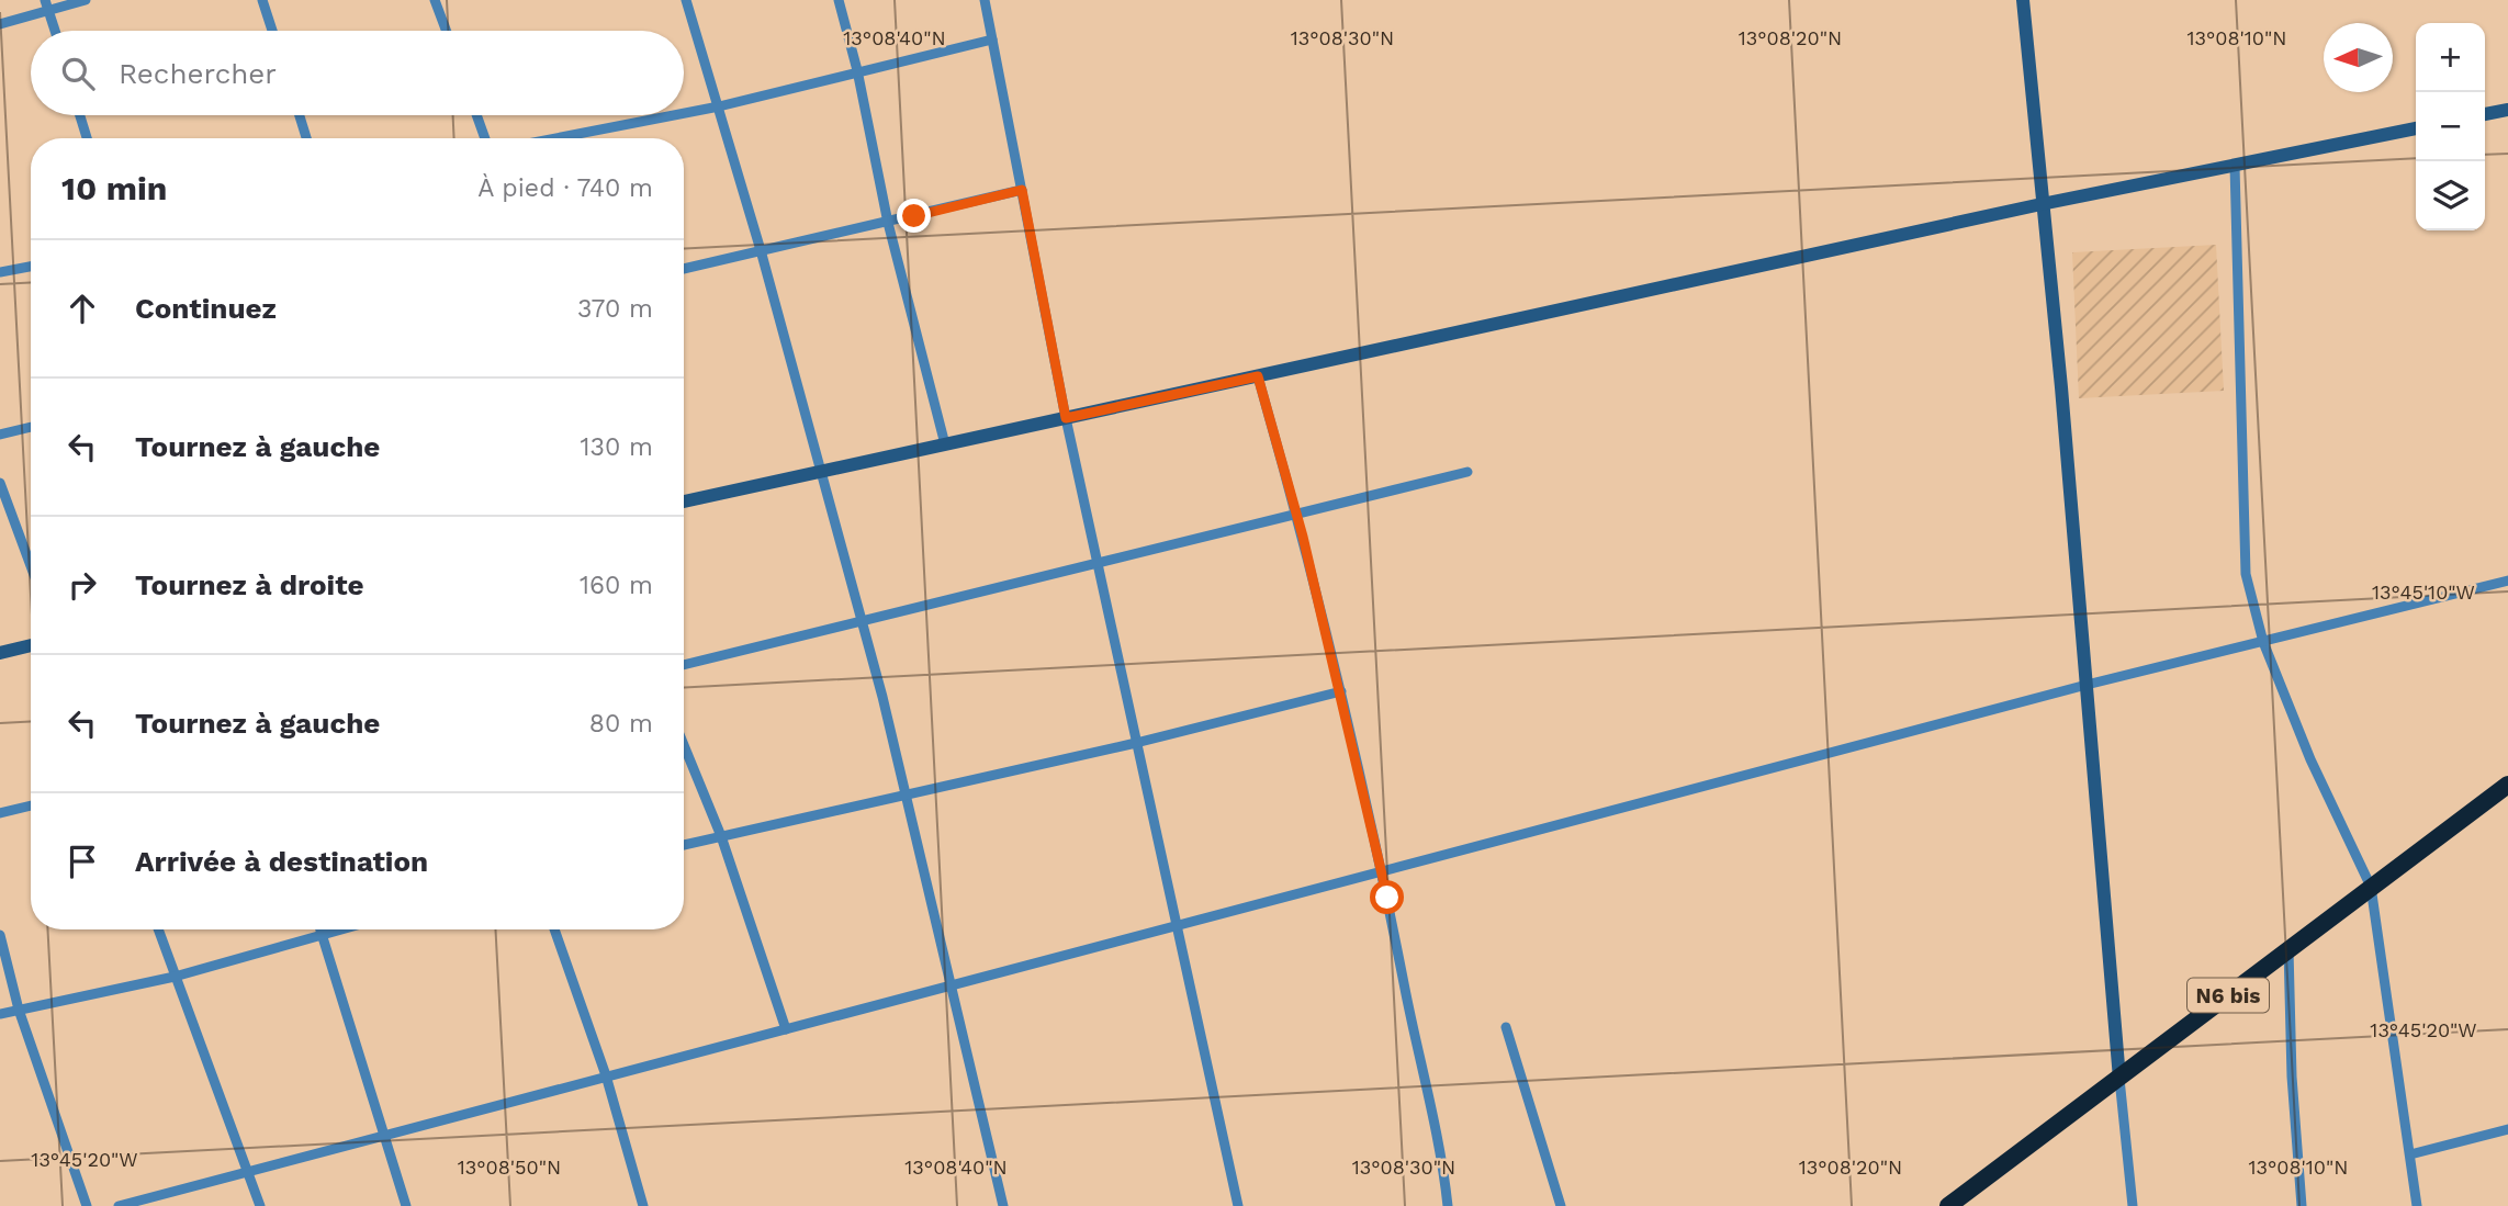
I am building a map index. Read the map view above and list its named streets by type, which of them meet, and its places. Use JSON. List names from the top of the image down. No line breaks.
{"streets":{"highway":["N6 bis"]},"north":"left","page":{"map_buttons":["+","−"],"search":"Rechercher","heading":["10 min","À pied · 740 m"],"list":[["Continuez","370 m"],["Tournez à gauche","130 m"],["Tournez à droite","160 m"],["Tournez à gauche","80 m"],"Arrivée à destination"]},"coordinates":["13°08'40\"N","13°08'30\"N","13°08'20\"N","13°08'10\"N","13°45'10\"W","13°45'20\"W","13°08'50\"N"]}
